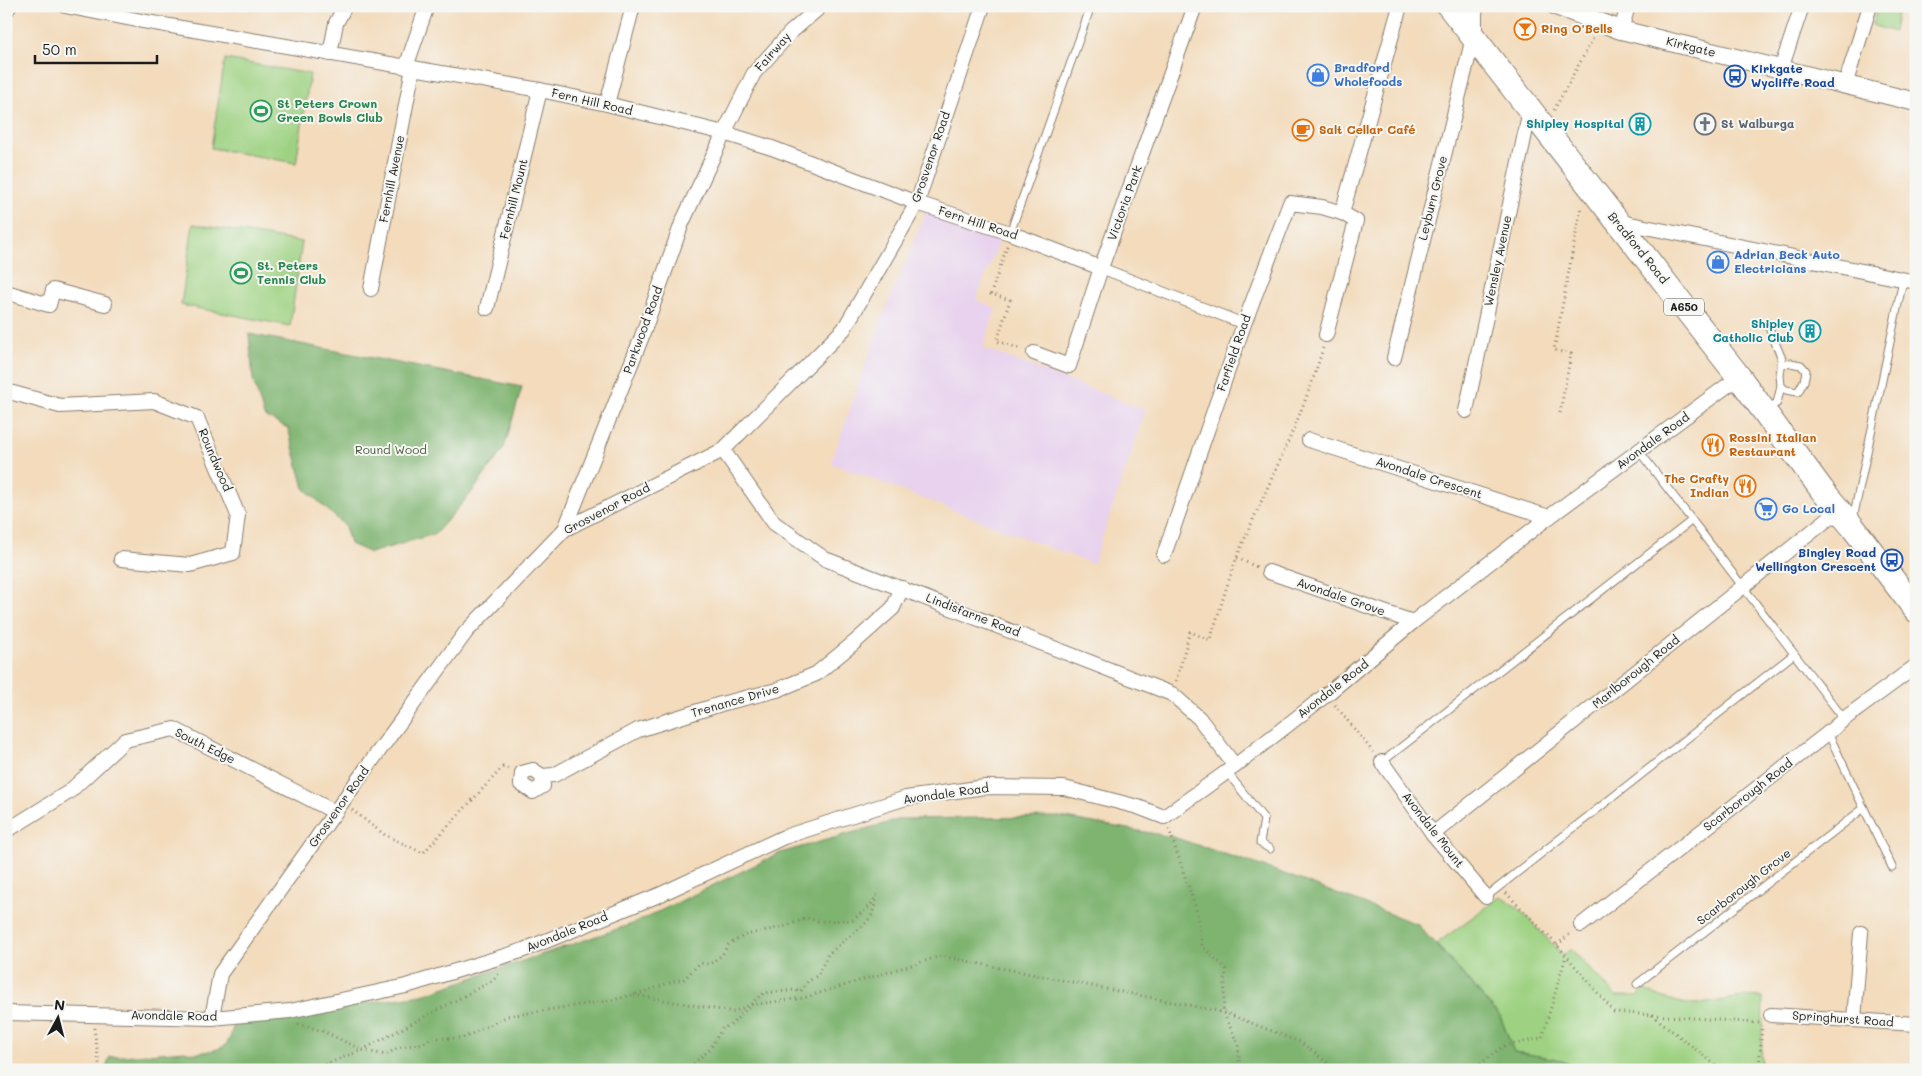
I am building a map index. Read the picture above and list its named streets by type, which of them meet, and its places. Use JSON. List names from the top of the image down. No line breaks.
{"streets":{"highway":["Bradford Road","A650"],"street":["Kirkgate","Fairway","Fern Hill Road","Grosvenor Road","Fernhill Avenue","Leyburn Grove","Fernhill Mount","Victoria Park","Wensley Avenue","Parkwood Road","Farfield Road","Avondale Road","Roundwood","Avondale Crescent","Avondale Grove","Lindisfarne Road","Marlborough Road","Trenance Drive","South Edge","Scarborough Road","Avondale Mount","Springhurst Road"],"lane":["Scarborough Grove"]},"crossings":[["Fairway","Fern Hill Road"],["Fairway","Parkwood Road"],["Fern Hill Road","Grosvenor Road"],["Fern Hill Road","Fernhill Avenue"],["Fern Hill Road","Fernhill Mount"],["Fern Hill Road","Victoria Park"],["Fern Hill Road","Parkwood Road"],["Grosvenor Road","Parkwood Road"],["Grosvenor Road","Avondale Road"],["Grosvenor Road","Lindisfarne Road"],["Grosvenor Road","South Edge"],["Leyburn Grove","Bradford Road"],["Bradford Road","Wensley Avenue"],["Bradford Road","Avondale Road"],["Bradford Road","Marlborough Road"],["Avondale Road","Avondale Crescent"],["Avondale Road","Avondale Grove"],["Avondale Road","Lindisfarne Road"],["Lindisfarne Road","Trenance Drive"],["Marlborough Road","Avondale Mount"]],"parks":["Round Wood"],"places":{"bar":["Ring O'Bells"],"shop":["Bradford Wholefoods","Adrian Beck Auto Electricians"],"bus stop":["Kirkgate Wycliffe Road","Bingley Road Wellington Crescent"],"sports":["St Peters Crown Green Bowls Club","St. Peters Tennis Club"],"building":["Shipley Hospital","Shipley Catholic Club"],"church":["St Walburga"],"cafe":["Salt Cellar Café"],"restaurant":["Rossini Italian Restaurant","The Crafty Indian"],"supermarket":["Go Local"]},"scale_bar":"50 m","north":"top"}
